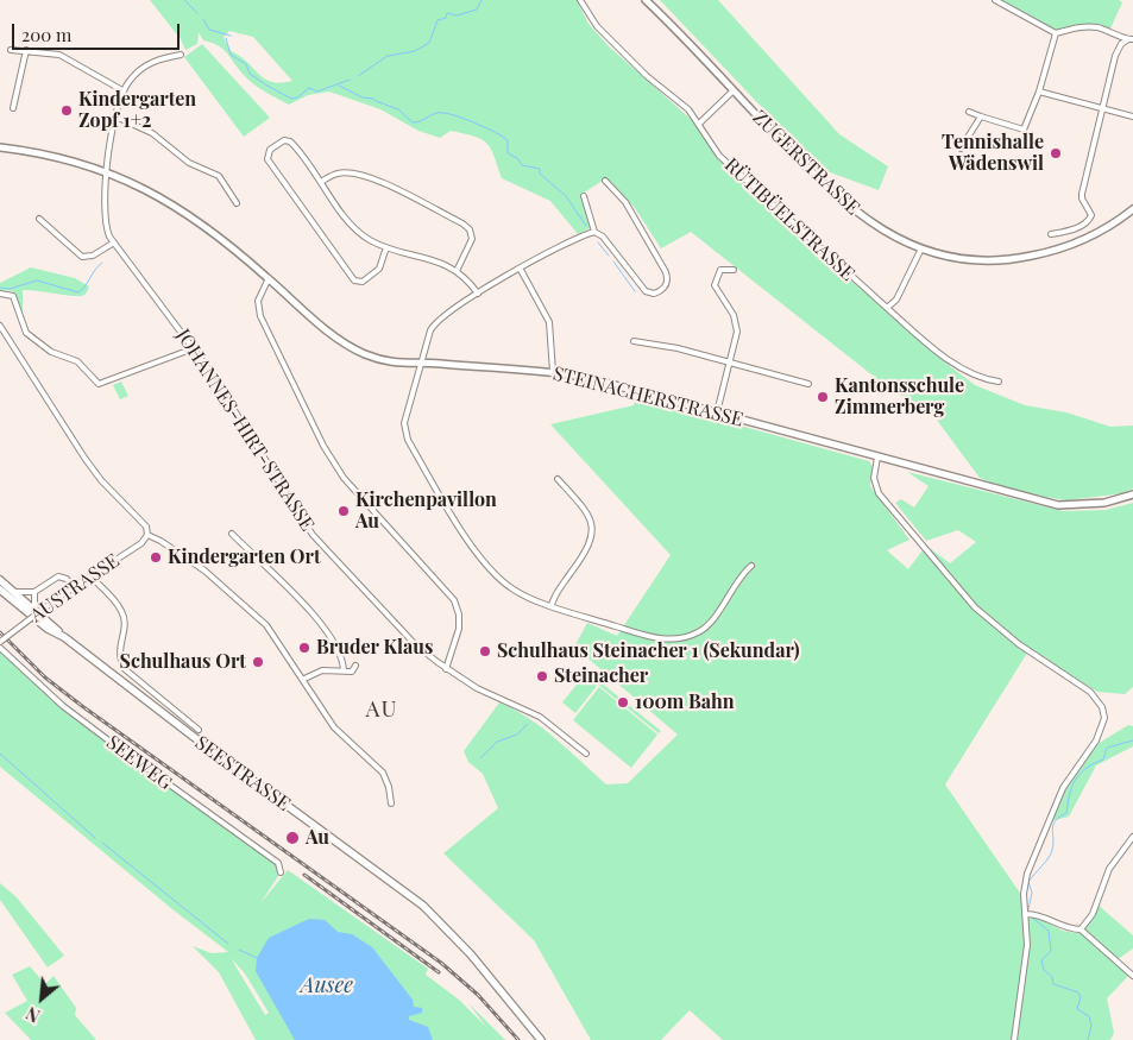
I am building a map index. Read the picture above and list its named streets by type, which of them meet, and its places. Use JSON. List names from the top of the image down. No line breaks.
{"streets":{"main road":["SEESTRASSE"],"street":["ZUGERSTRASSE","RÜTIBÜELSTRASSE","STEINACHERSTRASSE","JOHANNES-HIRT-STRASSE","AUSTRASSE","SEEWEG"]},"crossings":[["STEINACHERSTRASSE","JOHANNES-HIRT-STRASSE"]],"districts":["AU"],"water":["Ausee"],"places":["Kindergarten Zopf 1+2","Tennishalle Wädenswil","Kantonsschule Zimmerberg","Kirchenpavillon Au","Kindergarten Ort","Bruder Klaus","Schulhaus Steinacher 1 (Sekundar)","Schulhaus Ort","Steinacher","100m Bahn","Au"],"scale_bar":"200 m","north":"bottom left"}
